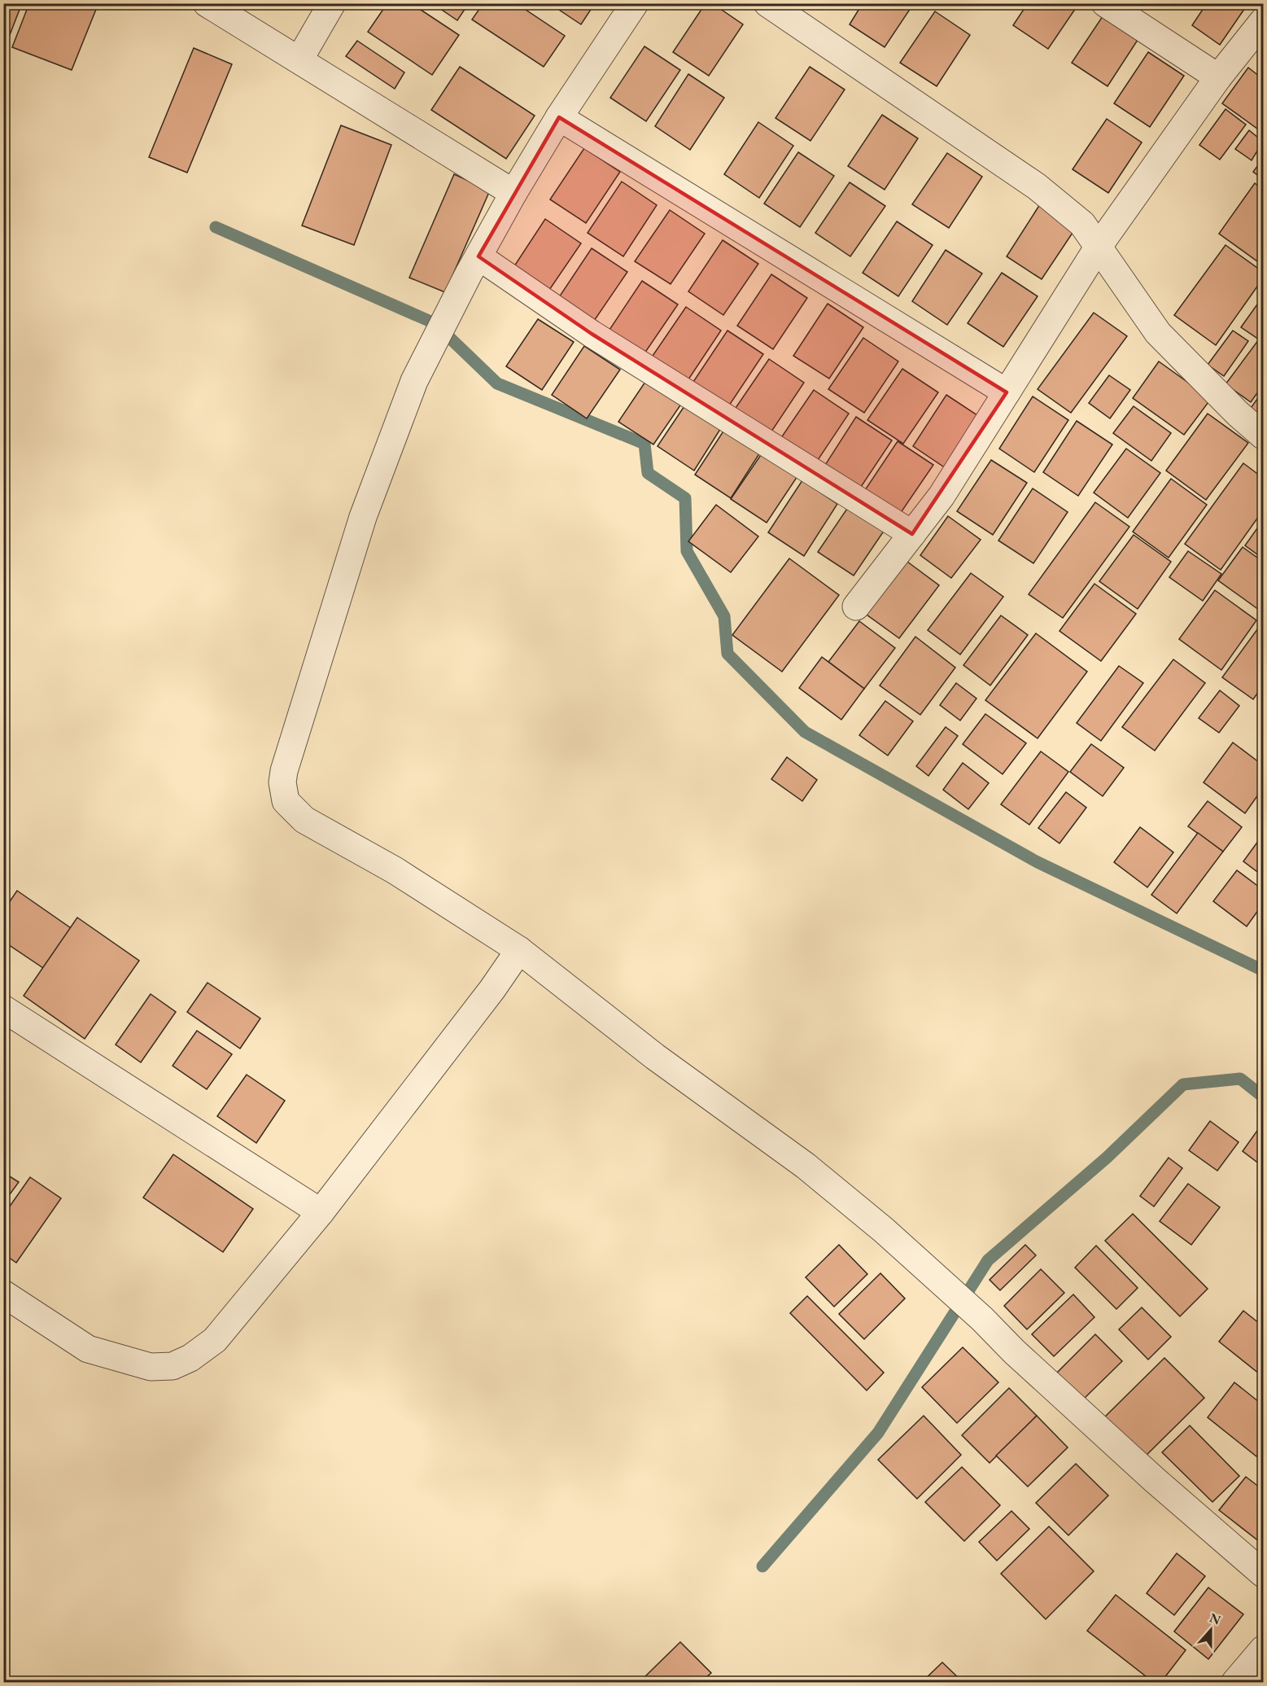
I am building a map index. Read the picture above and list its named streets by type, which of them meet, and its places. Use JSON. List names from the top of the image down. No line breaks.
{"north":"top"}
